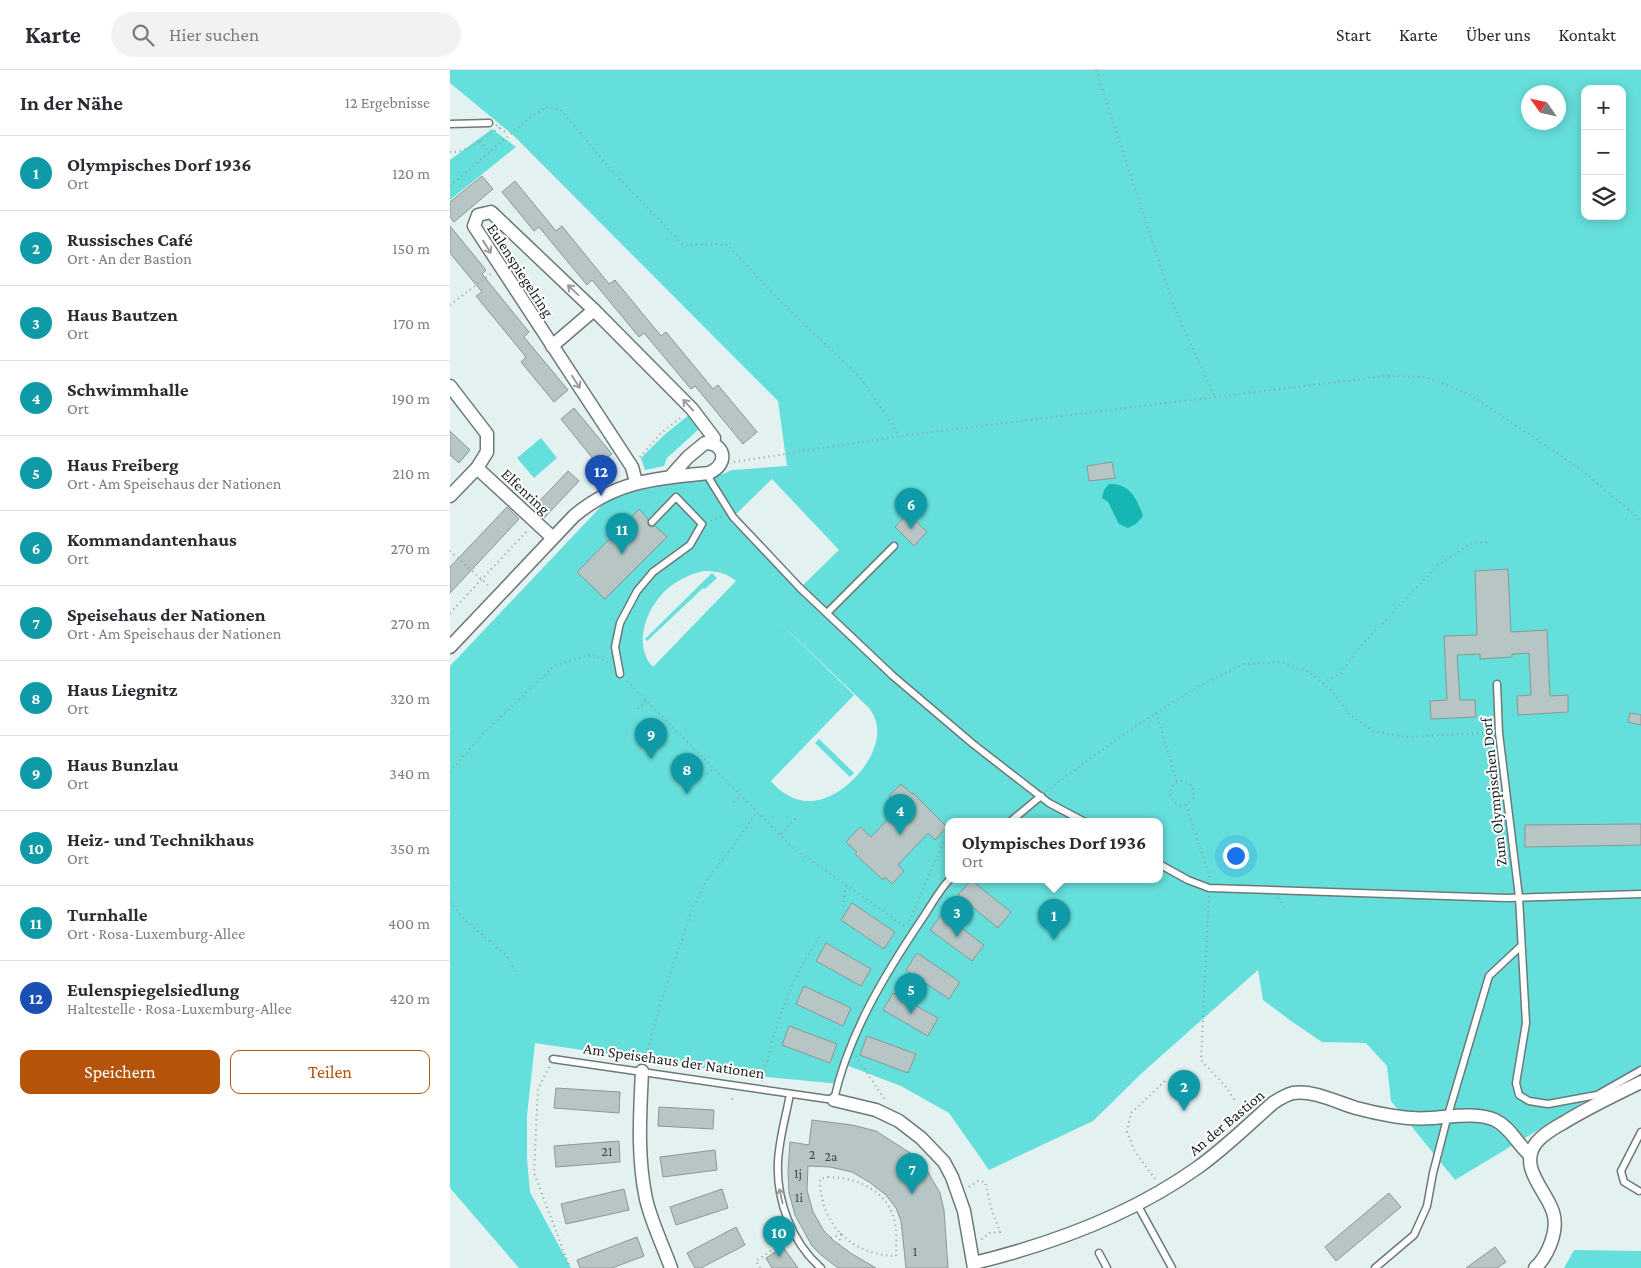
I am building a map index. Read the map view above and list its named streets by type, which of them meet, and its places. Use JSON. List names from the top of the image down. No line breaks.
{"streets":{"street":["Eulenspiegelring","Elfenring","Am Speisehaus der Nationen","An der Bastion"],"lane":["Zum Olympischen Dorf"]},"crossings":[["Am Speisehaus der Nationen","An der Bastion"]],"house_numbers":["21","2","2a","1j","1i","1"],"north":"top left","page":{"header":"Karte","search":"Hier suchen","nav":["Start","Karte","Über uns","Kontakt"],"heading":["In der Nähe","12 Ergebnisse"],"map_buttons":["+","−"],"list":[{"mark":"1","name":"Olympisches Dorf 1936","note":"Ort","value":"120 m"},{"mark":"2","name":"Russisches Café","note":"Ort · An der Bastion","value":"150 m"},{"mark":"3","name":"Haus Bautzen","note":"Ort","value":"170 m"},{"mark":"4","name":"Schwimmhalle","note":"Ort","value":"190 m"},{"mark":"5","name":"Haus Freiberg","note":"Ort · Am Speisehaus der Nationen","value":"210 m"},{"mark":"6","name":"Kommandantenhaus","note":"Ort","value":"270 m"},{"mark":"7","name":"Speisehaus der Nationen","note":"Ort · Am Speisehaus der Nationen","value":"270 m"},{"mark":"8","name":"Haus Liegnitz","note":"Ort","value":"320 m"},{"mark":"9","name":"Haus Bunzlau","note":"Ort","value":"340 m"},{"mark":"10","name":"Heiz- und Technikhaus","note":"Ort","value":"350 m"},{"mark":"11","name":"Turnhalle","note":"Ort · Rosa-Luxemburg-Allee","value":"400 m"},{"mark":"12","name":"Eulenspiegelsiedlung","note":"Haltestelle · Rosa-Luxemburg-Allee","value":"420 m"}],"pins":["12","6","11","9","8","4","3","1","5","2","7","10"],"popup":["Olympisches Dorf 1936","Ort"],"buttons":["Speichern","Teilen"]}}
